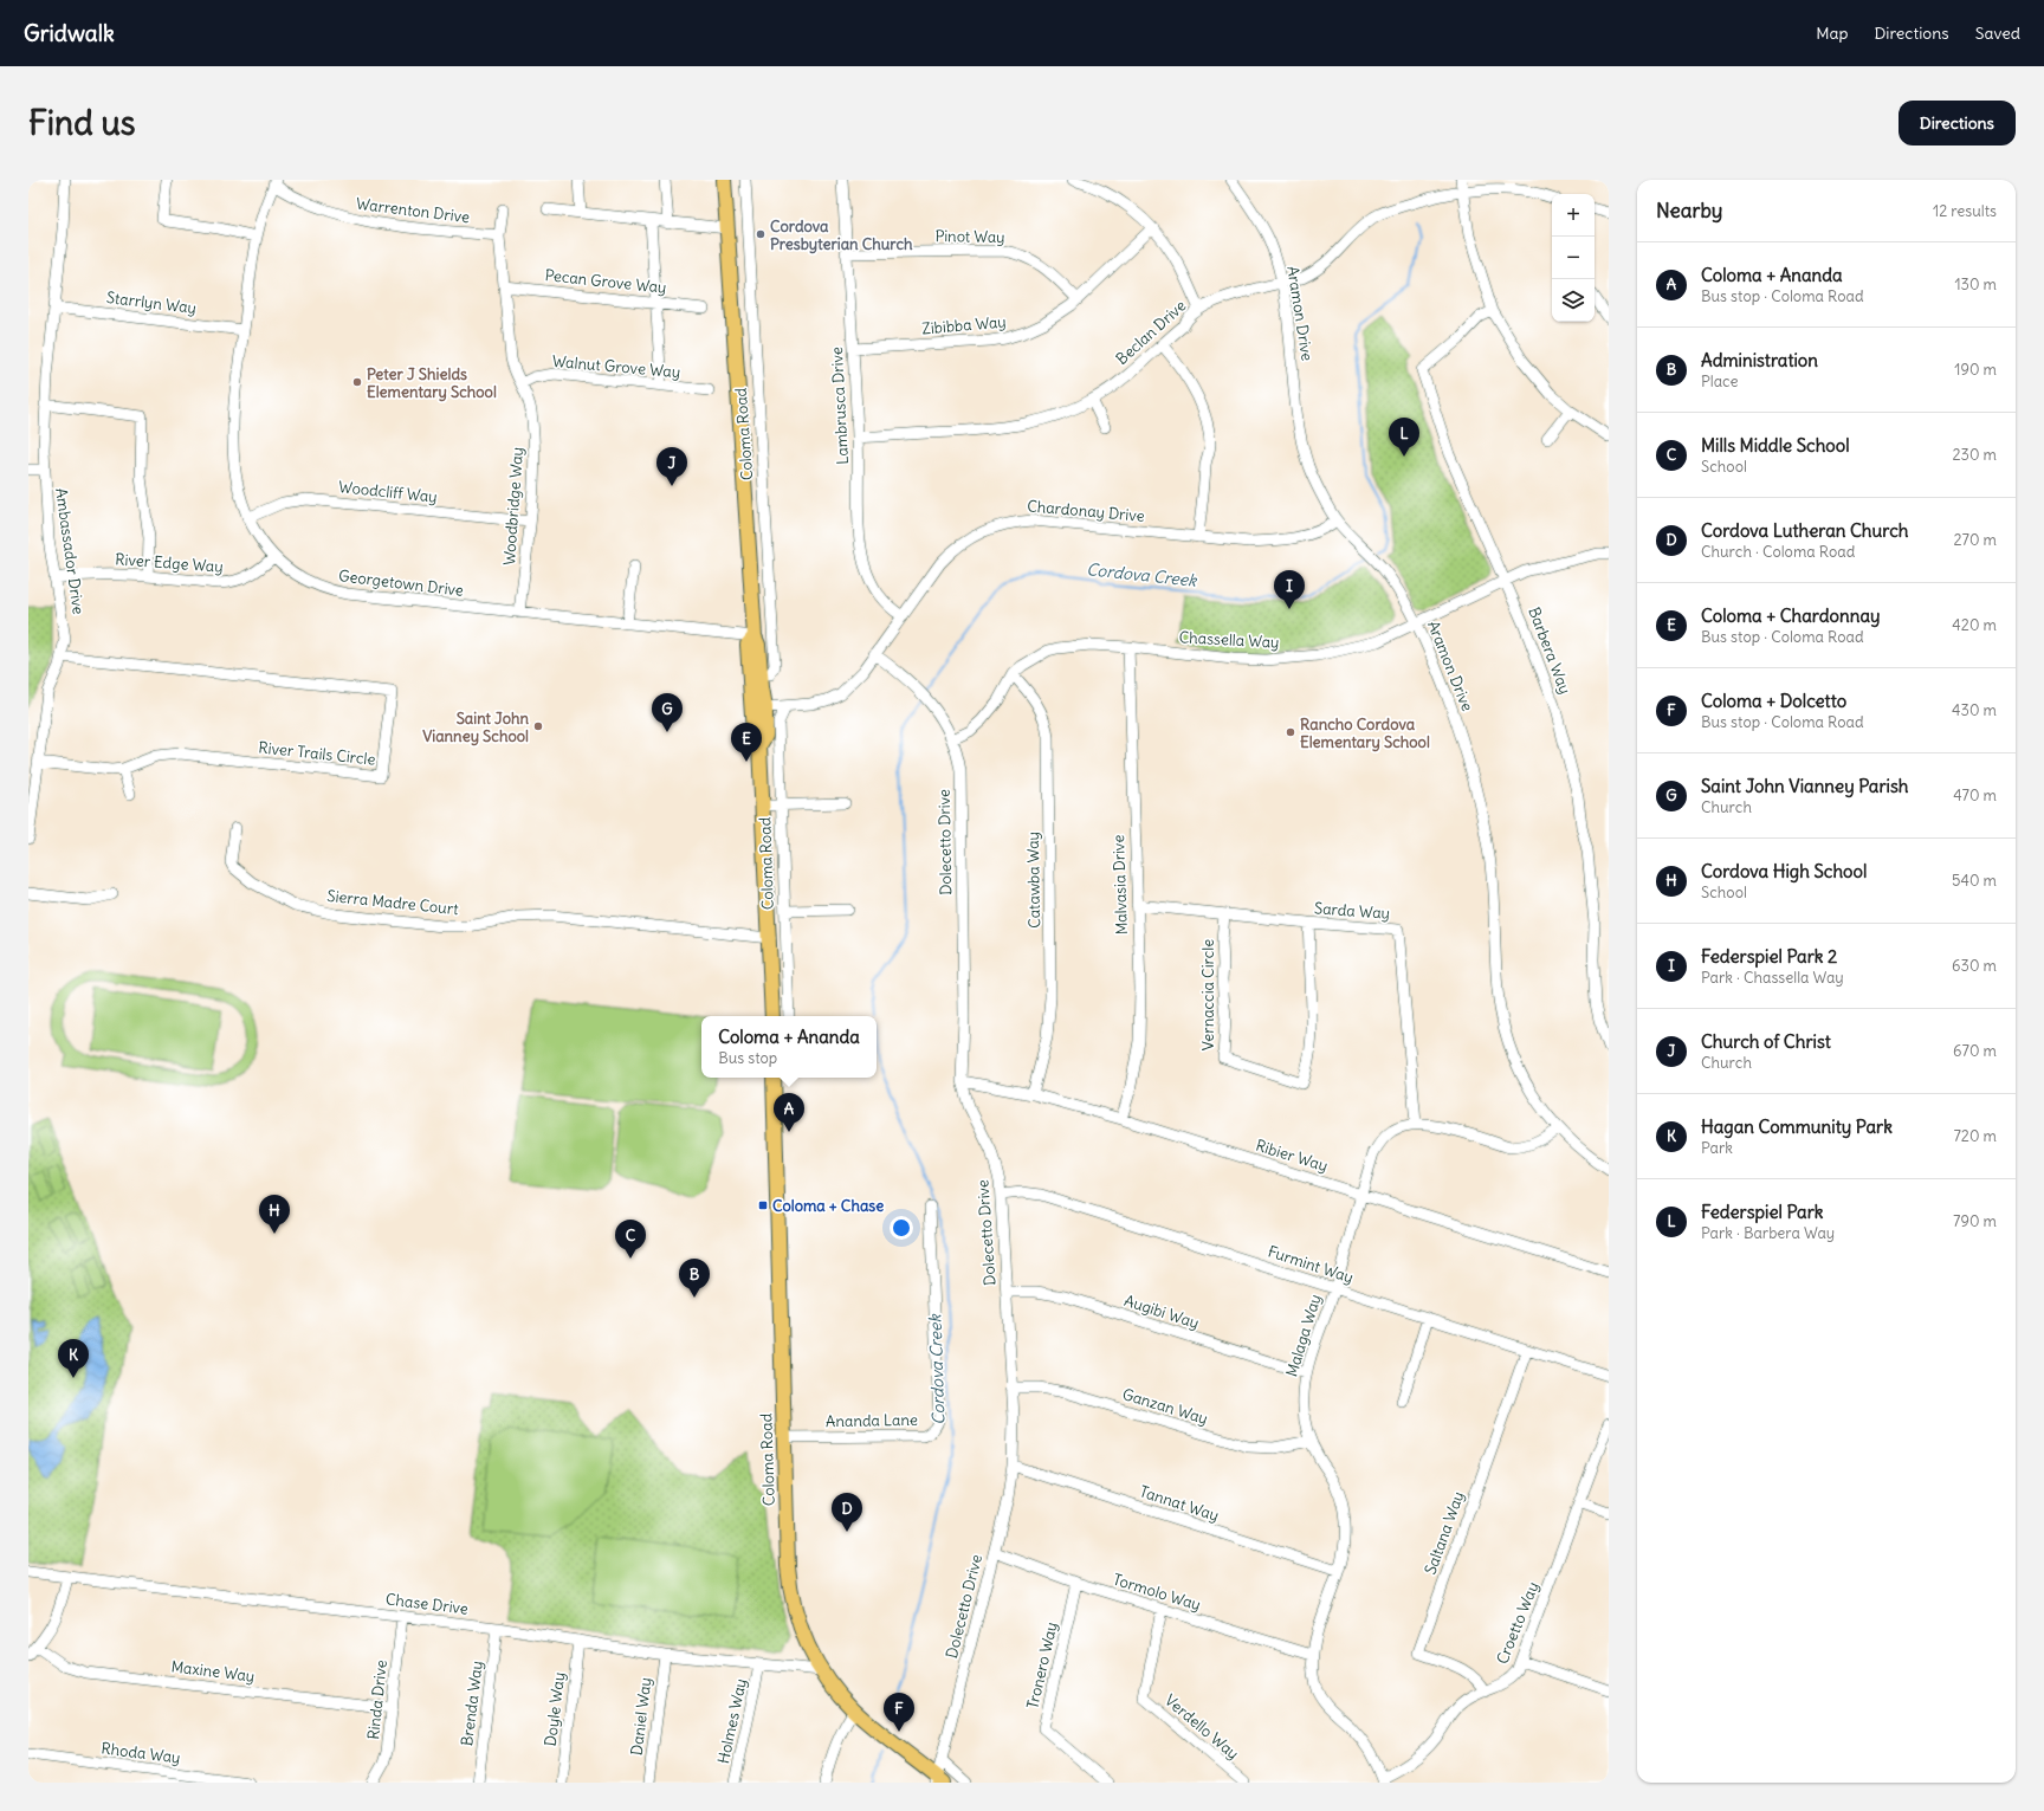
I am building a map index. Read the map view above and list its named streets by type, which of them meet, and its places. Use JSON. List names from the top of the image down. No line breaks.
{"streets":{"main road":["Coloma Road"],"street":["Warrenton Drive","Pinot Way","Pecan Grove Way","Starrlyn Way","Aramon Drive","Zibibba Way","Beclan Drive","Walnut Grove Way","Lambrusca Drive","Woodcliff Way","Woodbridge Way","Chardonay Drive","Ambassador Drive","River Edge Way","Georgetown Drive","Chassella Way","Barbera Way","River Trails Circle","Dolecetto Drive","Catawba Way","Malvasia Drive","Sierra Madre Court","Sarda Way","Vernaccia Circle","Ribier Way","Furmint Way","Augibi Way","Malaga Way","Ganzan Way","Ananda Lane","Tannat Way","Saltana Way","Tormolo Way","Chase Drive","Croetto Way","Tronero Way","Maxine Way","Rinda Drive","Brenda Way","Doyle Way","Daniel Way","Holmes Way","Verdello Way","Rhoda Way"]},"crossings":[["Warrenton Drive","Woodbridge Way"],["Warrenton Drive","Georgetown Drive"],["Pinot Way","Zibibba Way"],["Pinot Way","Lambrusca Drive"],["Pecan Grove Way","Woodbridge Way"],["Starrlyn Way","Ambassador Drive"],["Starrlyn Way","Georgetown Drive"],["Aramon Drive","Beclan Drive"],["Aramon Drive","Chardonay Drive"],["Aramon Drive","Chassella Way"],["Aramon Drive","Malaga Way"],["Zibibba Way","Lambrusca Drive"],["Beclan Drive","Lambrusca Drive"],["Walnut Grove Way","Woodbridge Way"],["Lambrusca Drive","Chardonay Drive"],["Coloma Road","Chardonay Drive"],["Coloma Road","Georgetown Drive"],["Coloma Road","Dolecetto Drive"],["Coloma Road","Sierra Madre Court"],["Coloma Road","Ananda Lane"],["Coloma Road","Chase Drive"],["Woodcliff Way","Woodbridge Way"],["Woodcliff Way","Georgetown Drive"],["Woodbridge Way","Georgetown Drive"],["Chardonay Drive","Dolecetto Drive"],["Ambassador Drive","River Edge Way"],["Ambassador Drive","River Trails Circle"],["River Edge Way","Georgetown Drive"],["Chassella Way","Barbera Way"],["Chassella Way","Dolecetto Drive"],["Chassella Way","Catawba Way"],["Chassella Way","Malvasia Drive"],["Dolecetto Drive","Ribier Way"],["Dolecetto Drive","Furmint Way"],["Dolecetto Drive","Augibi Way"],["Dolecetto Drive","Ganzan Way"],["Dolecetto Drive","Tannat Way"],["Dolecetto Drive","Tormolo Way"],["Catawba Way","Ribier Way"],["Malvasia Drive","Sarda Way"],["Malvasia Drive","Ribier Way"],["Sarda Way","Vernaccia Circle"],["Sarda Way","Malaga Way"],["Ribier Way","Malaga Way"],["Furmint Way","Malaga Way"],["Furmint Way","Saltana Way"],["Augibi Way","Malaga Way"],["Malaga Way","Ganzan Way"],["Malaga Way","Tannat Way"],["Malaga Way","Tormolo Way"],["Malaga Way","Croetto Way"],["Saltana Way","Croetto Way"],["Tormolo Way","Tronero Way"],["Tormolo Way","Verdello Way"],["Chase Drive","Rinda Drive"],["Chase Drive","Brenda Way"],["Chase Drive","Doyle Way"],["Chase Drive","Daniel Way"],["Chase Drive","Holmes Way"],["Maxine Way","Rinda Drive"]],"water":["Cordova Creek"],"places":{"other":["Cordova Presbyterian Church","Peter J Shields Elementary School","Saint John Vianney School","Rancho Cordova Elementary School"],"transit":["Coloma + Chase"]},"page":{"header":"Gridwalk","nav":["Map","Directions","Saved"],"buttons":"Directions","title":"Find us","heading":["Nearby","12 results"],"map_buttons":["+","−"],"list":[{"mark":"A","name":"Coloma + Ananda","note":"Bus stop · Coloma Road","value":"130 m"},{"mark":"B","name":"Administration","note":"Place","value":"190 m"},{"mark":"C","name":"Mills Middle School","note":"School","value":"230 m"},{"mark":"D","name":"Cordova Lutheran Church","note":"Church · Coloma Road","value":"270 m"},{"mark":"E","name":"Coloma + Chardonnay","note":"Bus stop · Coloma Road","value":"420 m"},{"mark":"F","name":"Coloma + Dolcetto","note":"Bus stop · Coloma Road","value":"430 m"},{"mark":"G","name":"Saint John Vianney Parish","note":"Church","value":"470 m"},{"mark":"H","name":"Cordova High School","note":"School","value":"540 m"},{"mark":"I","name":"Federspiel Park 2","note":"Park · Chassella Way","value":"630 m"},{"mark":"J","name":"Church of Christ","note":"Church","value":"670 m"},{"mark":"K","name":"Hagan Community Park","note":"Park","value":"720 m"},{"mark":"L","name":"Federspiel Park","note":"Park · Barbera Way","value":"790 m"}],"pins":["L","J","I","G","E","A","H","C","B","K","D","F"],"popup":["Coloma + Ananda","Bus stop"]}}
